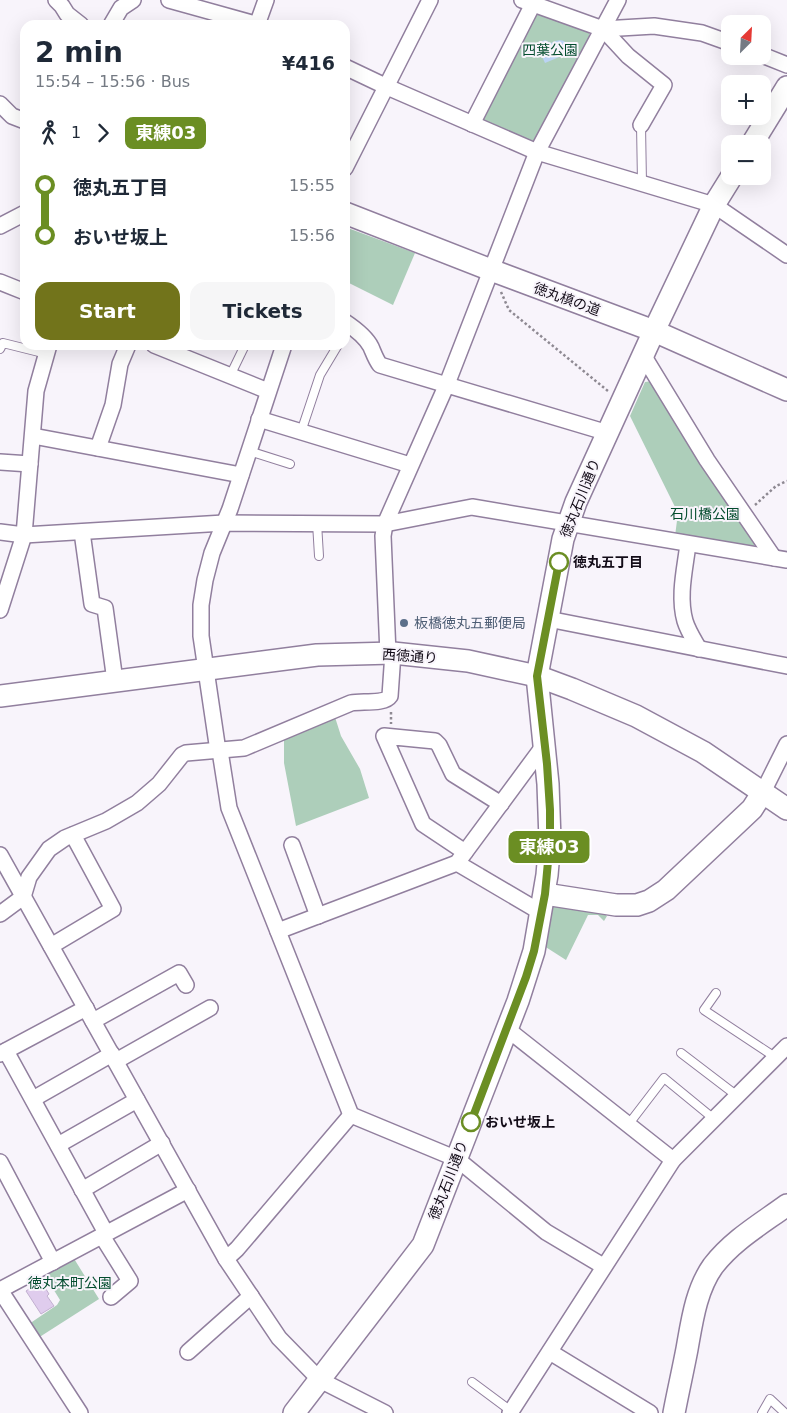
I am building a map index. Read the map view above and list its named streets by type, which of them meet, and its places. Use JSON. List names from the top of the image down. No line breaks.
{"streets":{"street":["徳丸槙の道","徳丸石川通り","西徳通り"]},"crossings":[["徳丸槙の道","徳丸石川通り"],["徳丸石川通り","西徳通り"]],"parks":["四葉公園","石川橋公園","徳丸本町公園"],"places":["徳丸五丁目","板橋徳丸五郵便局","おいせ坂上"],"lines":["bus line 東練03"],"north":"top right","page":{"on_map":"東練03","map_buttons":["+","−"],"heading":["2 min","15:54 – 15:56 · Bus","¥416"],"legs":["1","東練03"],"list":[{"name":"徳丸五丁目","value":"15:55"},{"name":"おいせ坂上","value":"15:56"}],"buttons":["Start","Tickets"]}}
